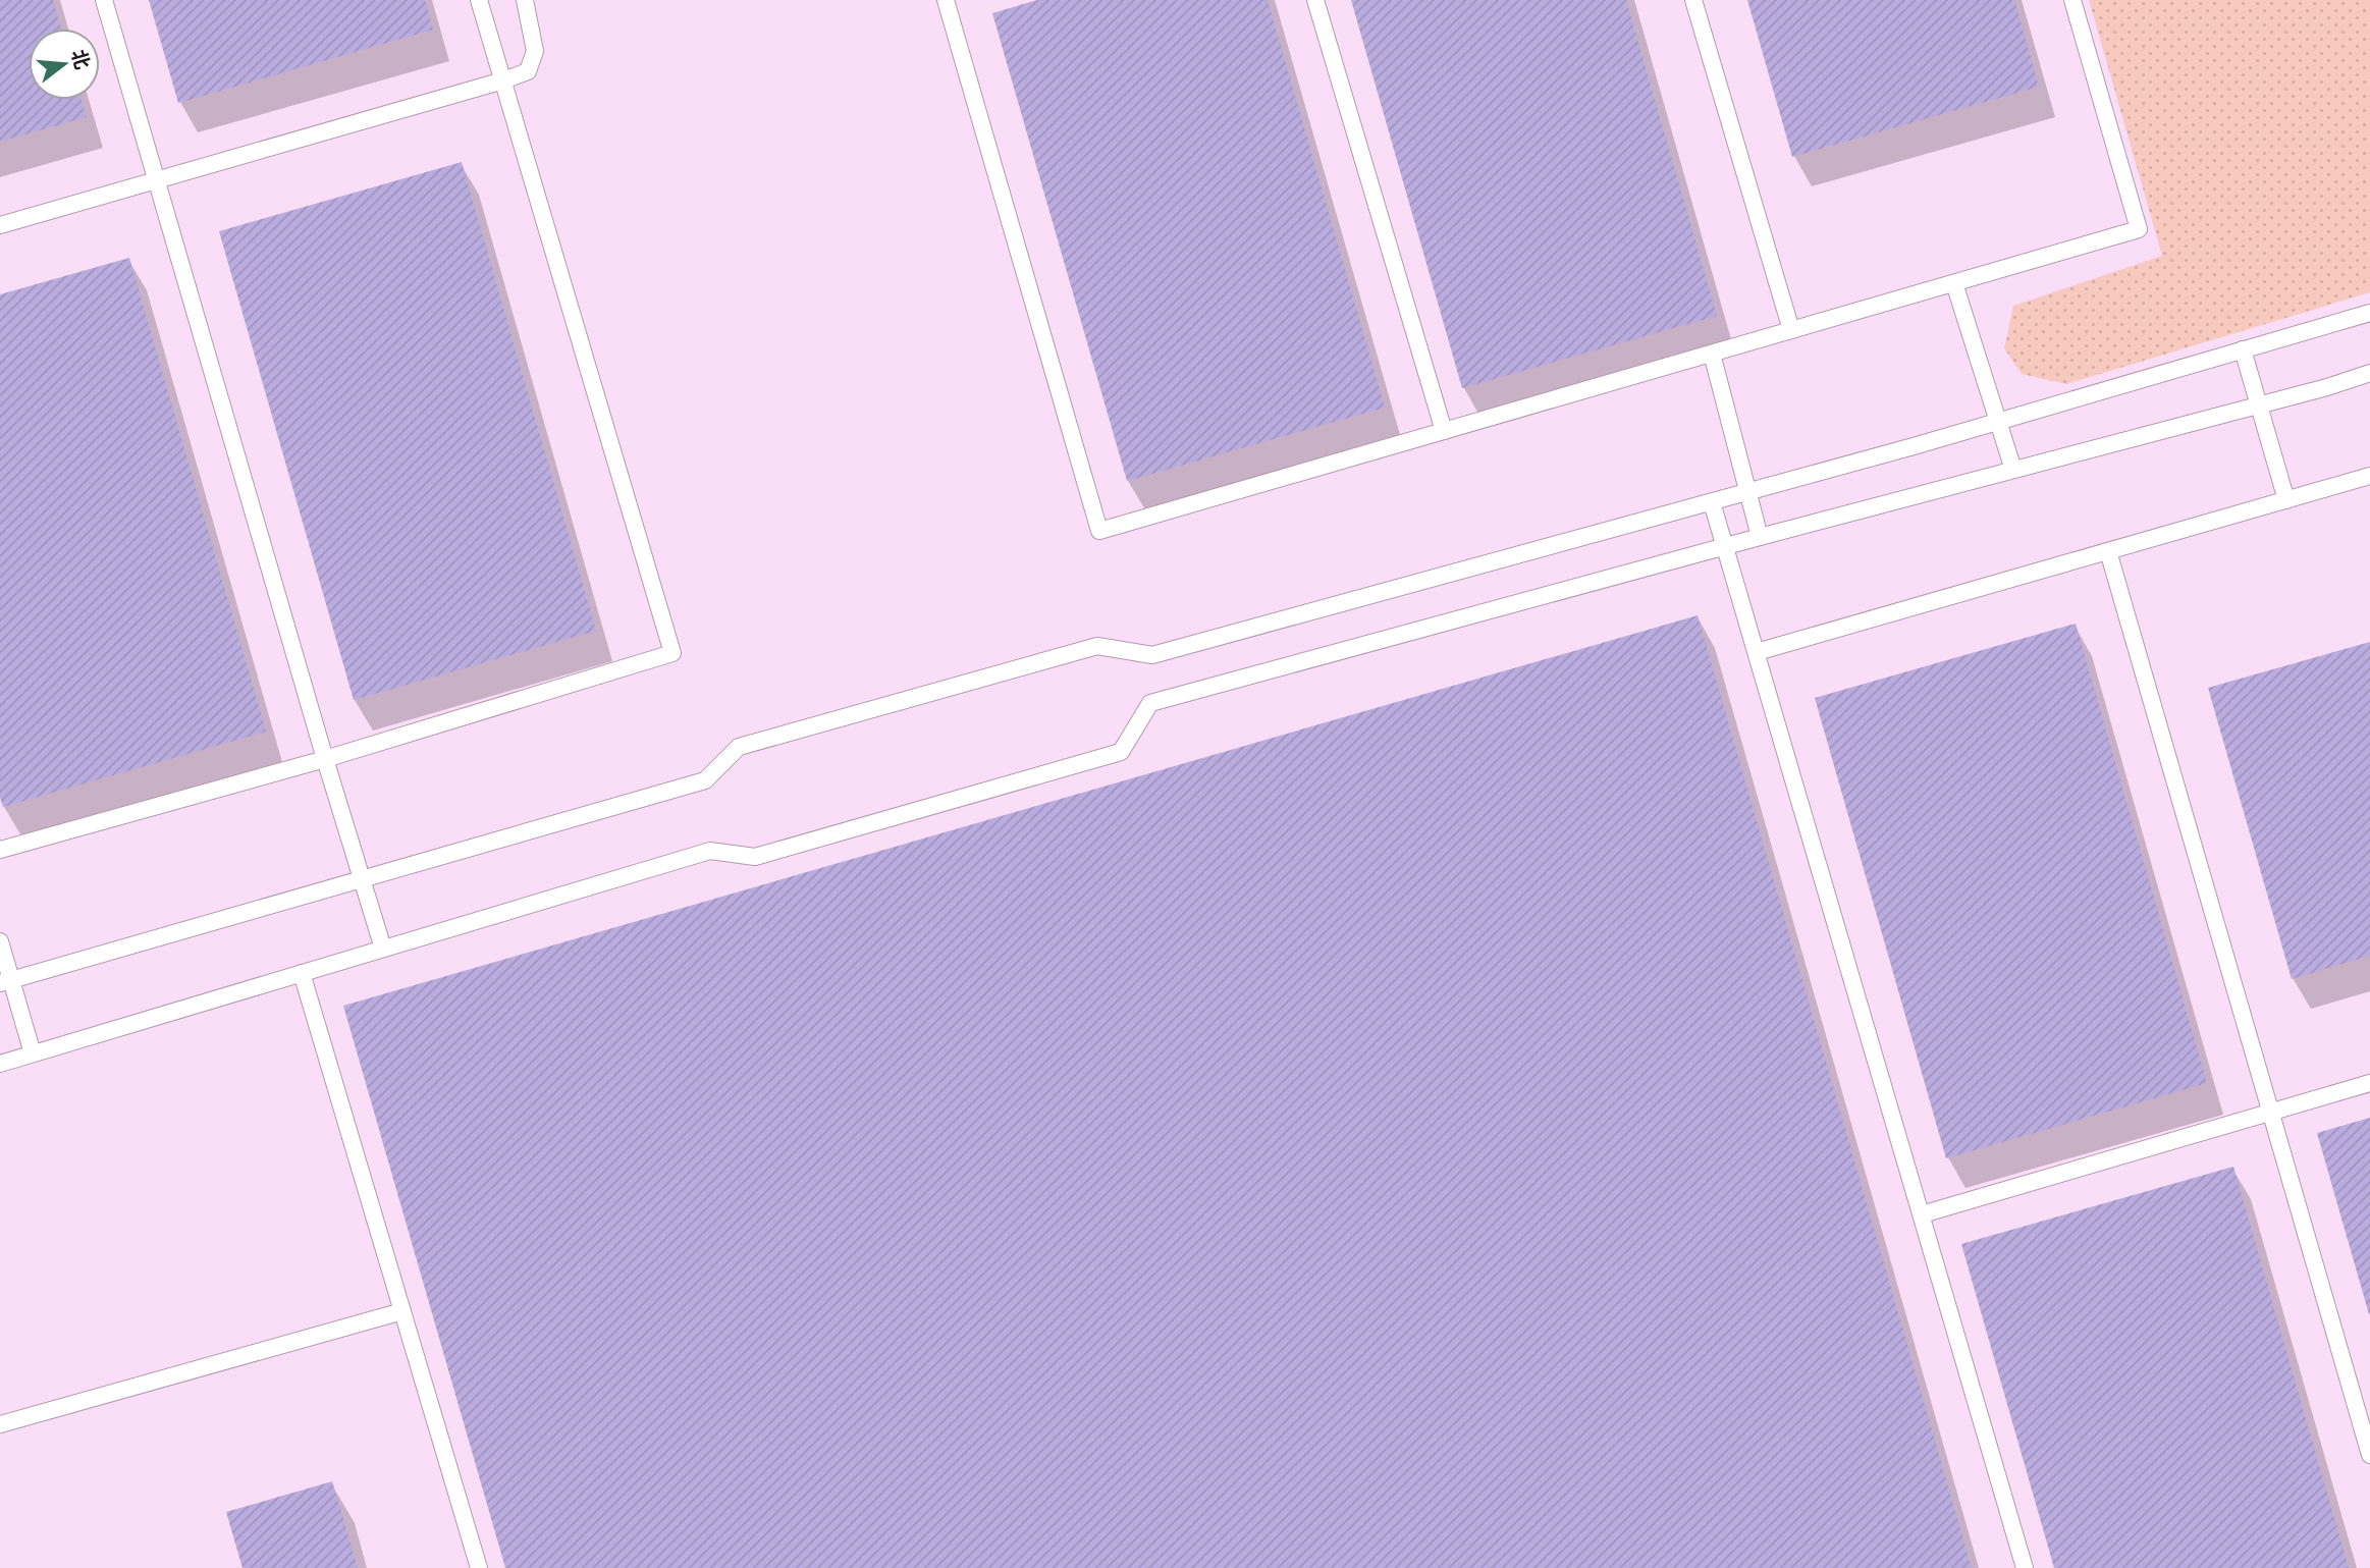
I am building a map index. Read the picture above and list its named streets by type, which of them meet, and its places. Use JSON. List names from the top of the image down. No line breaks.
{"north":"right"}
